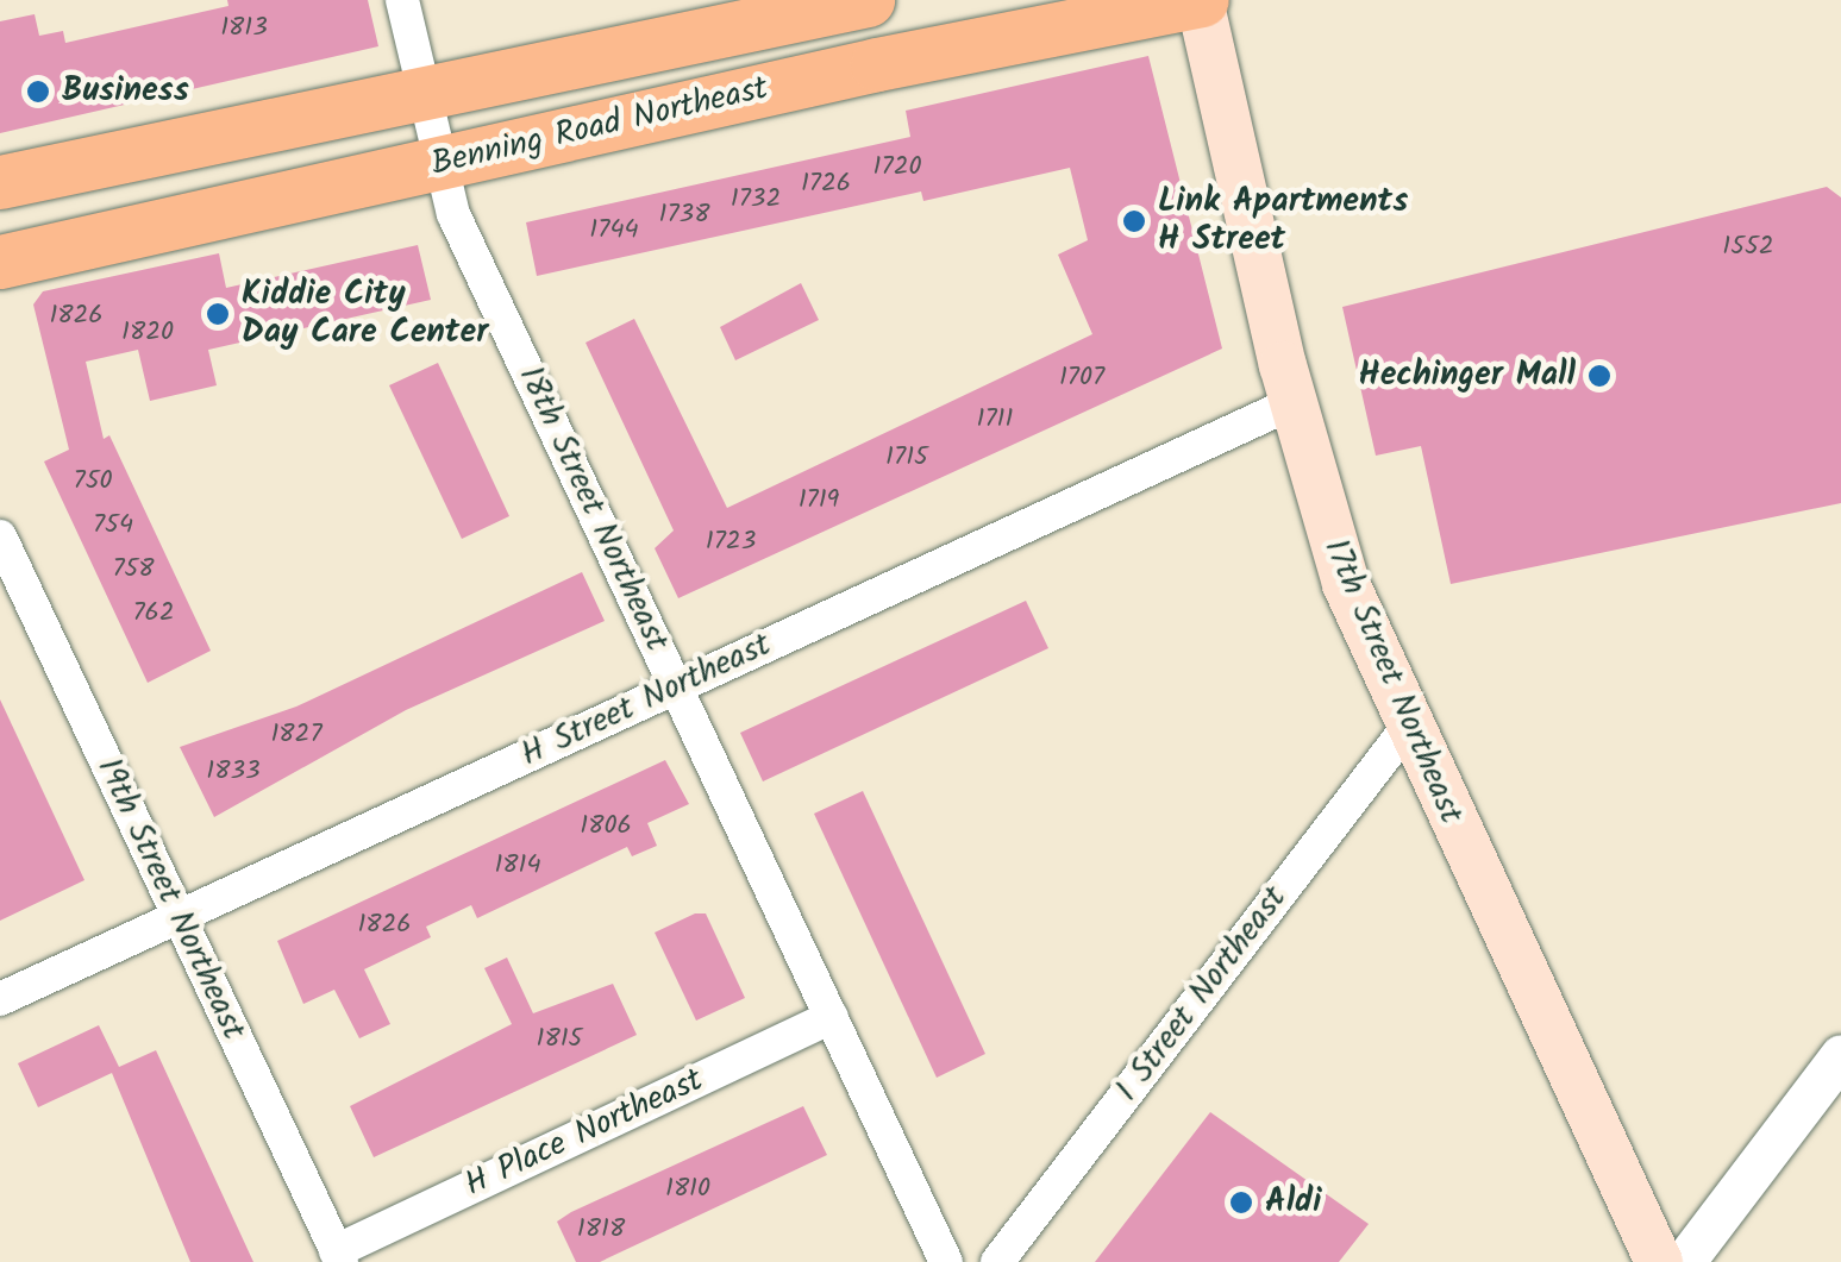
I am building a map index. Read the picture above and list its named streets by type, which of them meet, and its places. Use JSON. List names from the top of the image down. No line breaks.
{"streets":{"main road":["Benning Road Northeast","17th Street Northeast"],"street":["18th Street Northeast","H Street Northeast","19th Street Northeast","I Street Northeast","H Place Northeast"]},"crossings":[["Benning Road Northeast","18th Street Northeast"],["Benning Road Northeast","17th Street Northeast"],["18th Street Northeast","H Street Northeast"],["18th Street Northeast","H Place Northeast"],["17th Street Northeast","H Street Northeast"],["17th Street Northeast","I Street Northeast"],["H Street Northeast","19th Street Northeast"],["19th Street Northeast","H Place Northeast"]],"places":["Business","Link Apartments H Street","Kiddie City Day Care Center","Hechinger Mall","Aldi"],"house_numbers":["1813","1720","1726","1732","1738","1744","1552","1826","1820","1707","1711","1715","750","1719","754","1723","758","762","1827","1833","1806","1814","1826","1815","1810","1818"]}
